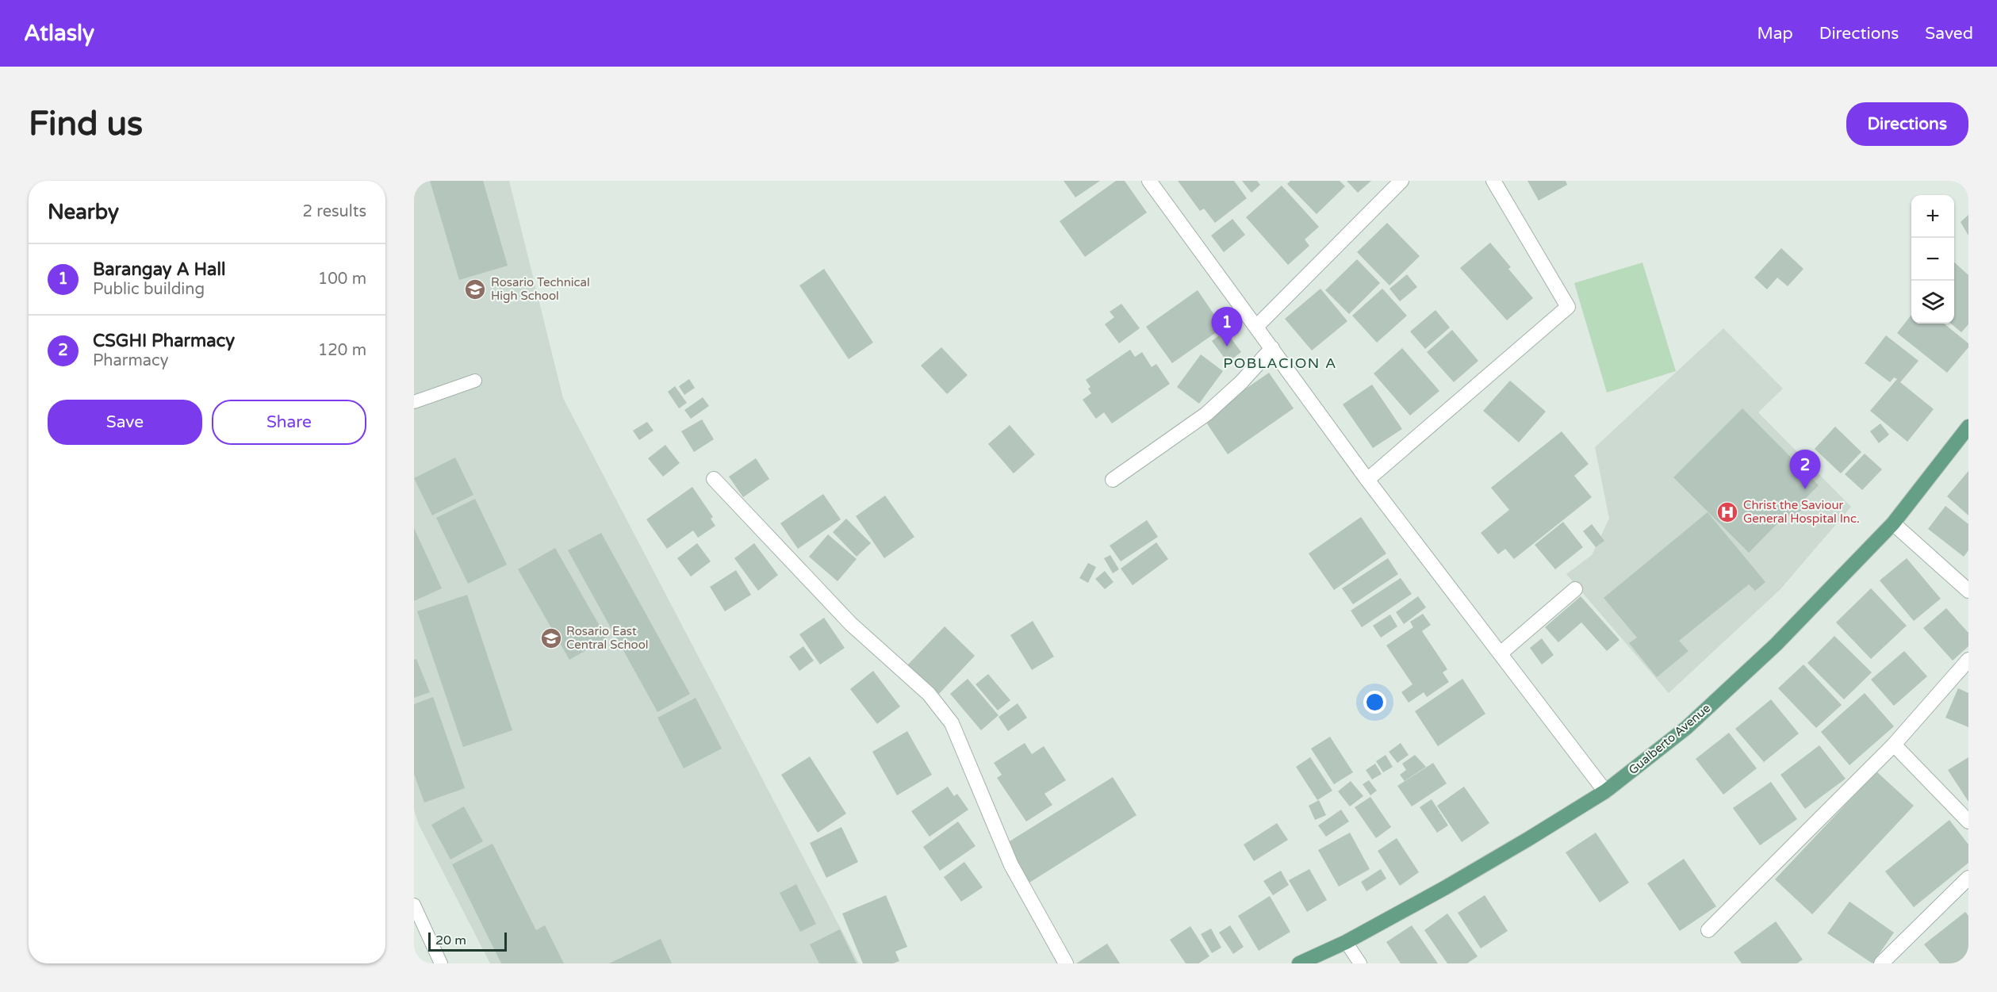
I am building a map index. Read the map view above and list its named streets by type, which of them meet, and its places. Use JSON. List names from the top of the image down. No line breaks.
{"streets":{"main road":["Gualberto Avenue"]},"districts":["POBLACION A"],"places":{"school or university":["Rosario Technical High School","Rosario East Central School"],"hospital":["Christ the Saviour General Hospital Inc."]},"scale_bar":"20 m","page":{"header":"Atlasly","nav":["Map","Directions","Saved"],"buttons":["Directions",["Save","Share"]],"title":"Find us","heading":["Nearby","2 results"],"map_buttons":["+","−"],"list":[{"mark":"1","name":"Barangay A Hall","note":"Public building","value":"100 m"},{"mark":"2","name":"CSGHI Pharmacy","note":"Pharmacy","value":"120 m"}],"pins":["1","2"],"scale":"20 m"}}
